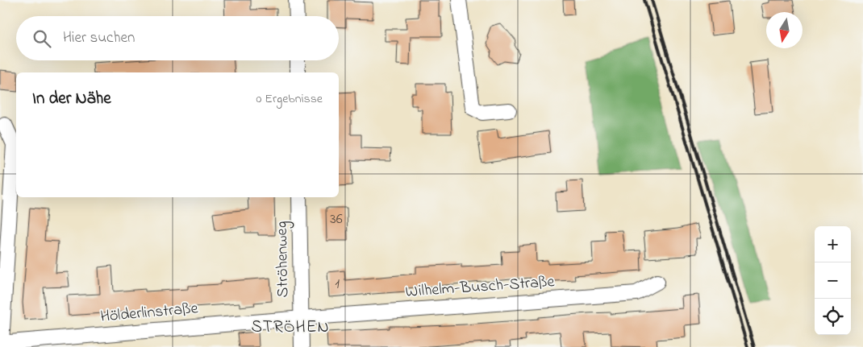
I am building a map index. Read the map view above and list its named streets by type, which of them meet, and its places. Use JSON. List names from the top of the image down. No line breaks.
{"streets":{"street":["Ströhenweg","Wilhelm-Busch-Straße","Hölderlinstraße"]},"crossings":[["Ströhenweg","Wilhelm-Busch-Straße"],["Ströhenweg","Hölderlinstraße"],["Wilhelm-Busch-Straße","Hölderlinstraße"]],"districts":["STRÖHEN"],"house_numbers":["36","1"],"north":"bottom","page":{"search":"Hier suchen","heading":["In der Nähe","0 Ergebnisse"],"map_buttons":["+","−"]}}
